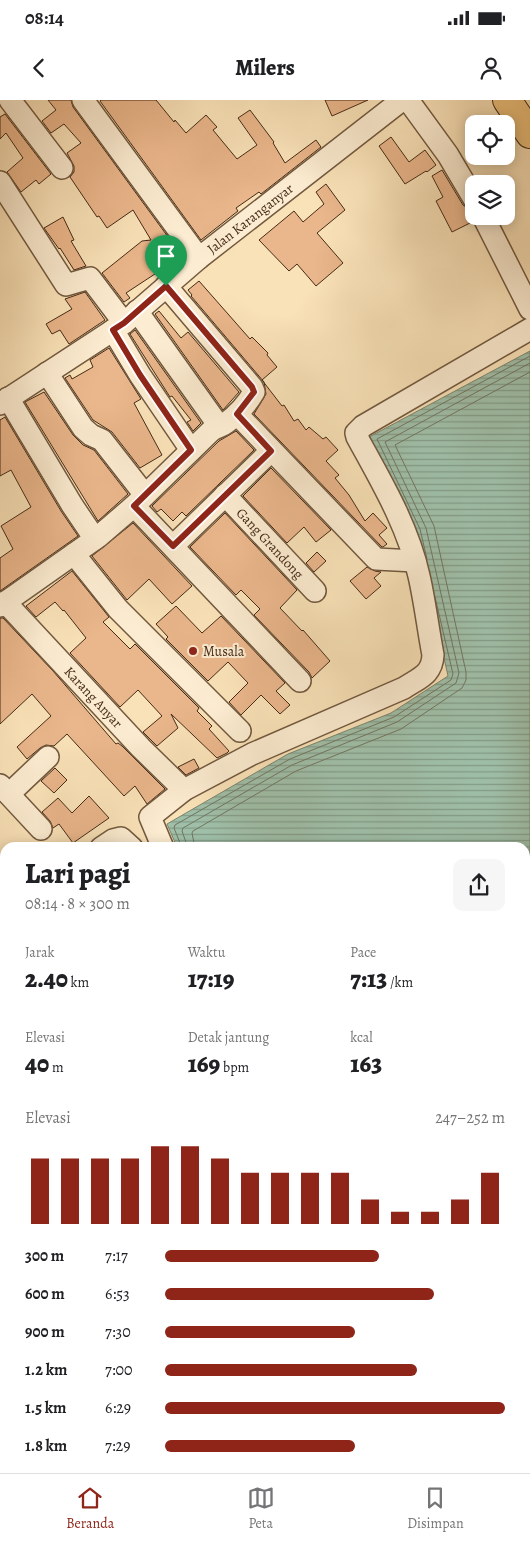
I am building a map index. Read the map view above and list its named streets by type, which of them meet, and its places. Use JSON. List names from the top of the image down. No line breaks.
{"streets":{"street":["Jalan Karanganyar","Gang Grandong","Karang Anyar"]},"places":["Musala"],"page":{"status":"08:14","header":"Milers","heading":["Lari pagi","08:14 · 8 × 300 m"],"stats":[["Jarak","2.40 km"],["Waktu","17:19"],["Pace","7:13 /km"],["Elevasi","40 m"],["Detak jantung","169 bpm"],["kcal","163"]],"chart":["Elevasi","247–252 m"],"list":[{"name":"300 m","note":"7:17"},{"name":"600 m","note":"6:53"},{"name":"900 m","note":"7:30"},{"name":"1.2 km","note":"7:00"},{"name":"1.5 km","note":"6:29"},{"name":"1.8 km","note":"7:29"}],"tabs":["Beranda","Peta","Disimpan"]}}
